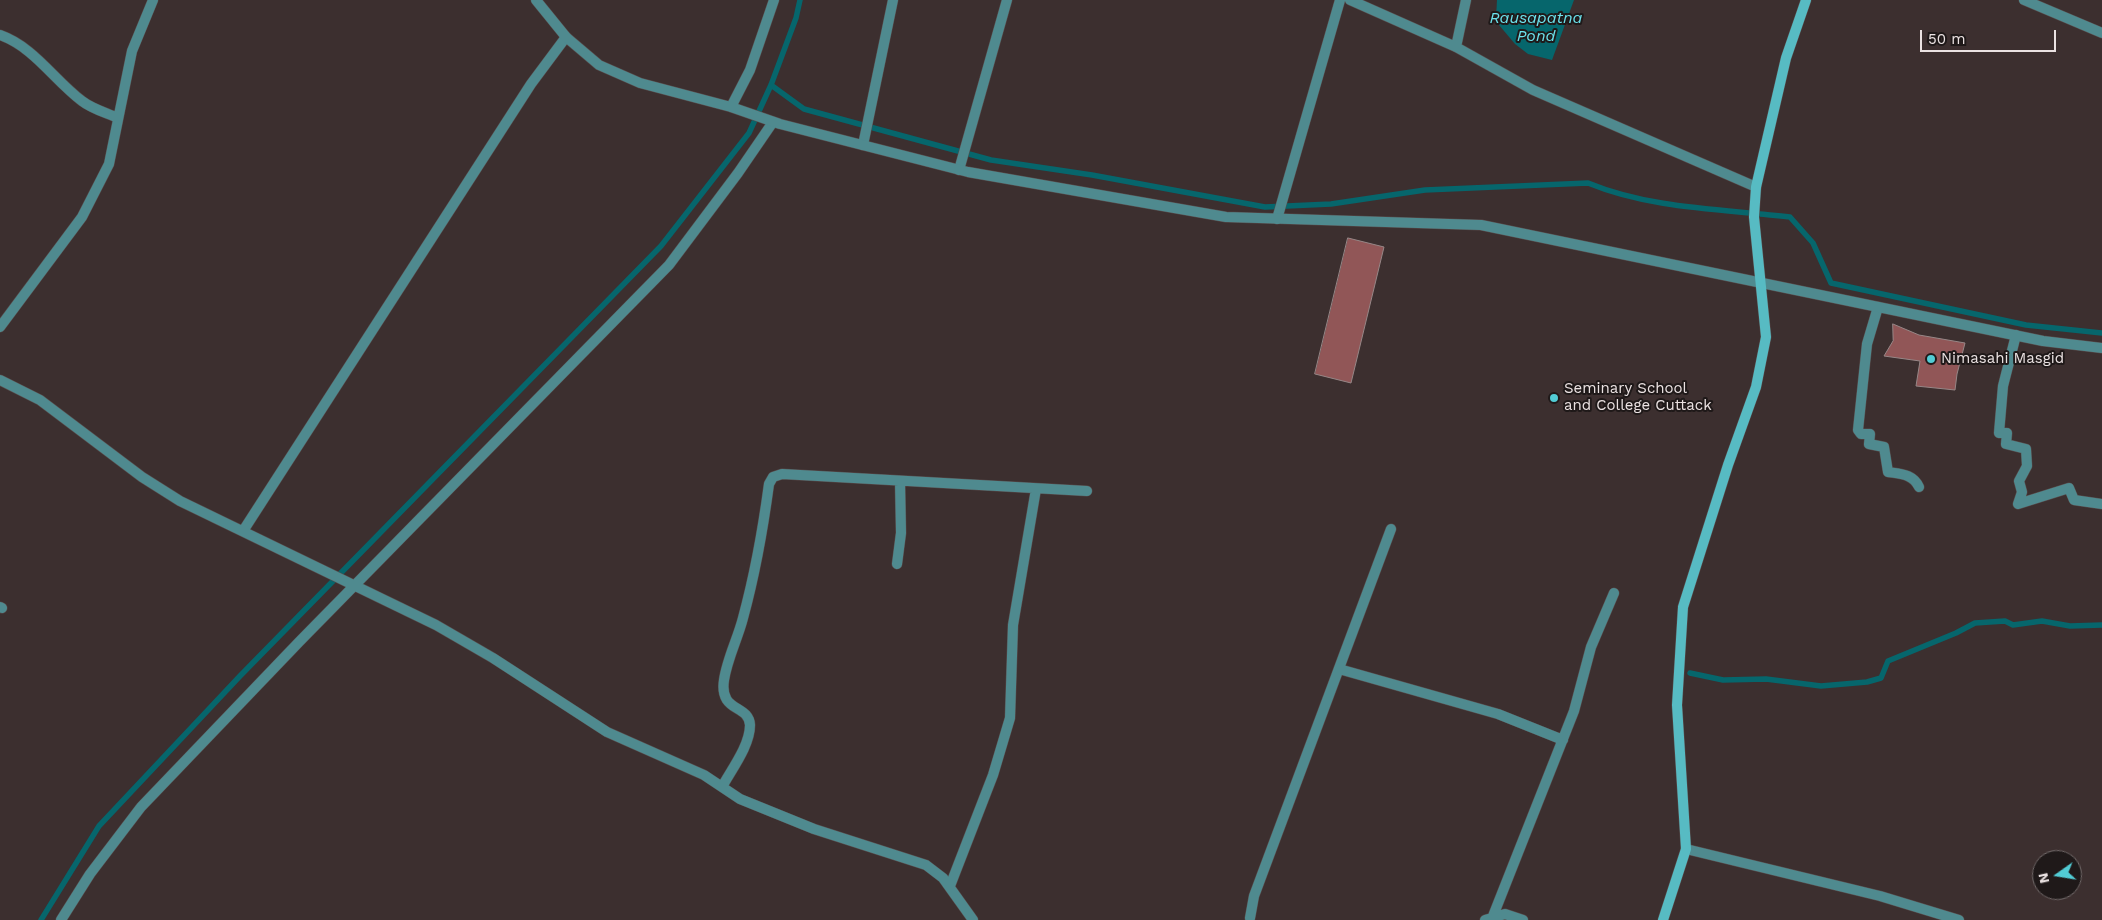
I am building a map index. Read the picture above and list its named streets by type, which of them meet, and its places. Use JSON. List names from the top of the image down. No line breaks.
{"water":["Rausapatna Pond"],"places":["Nimasahi Masgid","Seminary School and College Cuttack"],"scale_bar":"50 m","north":"left"}
